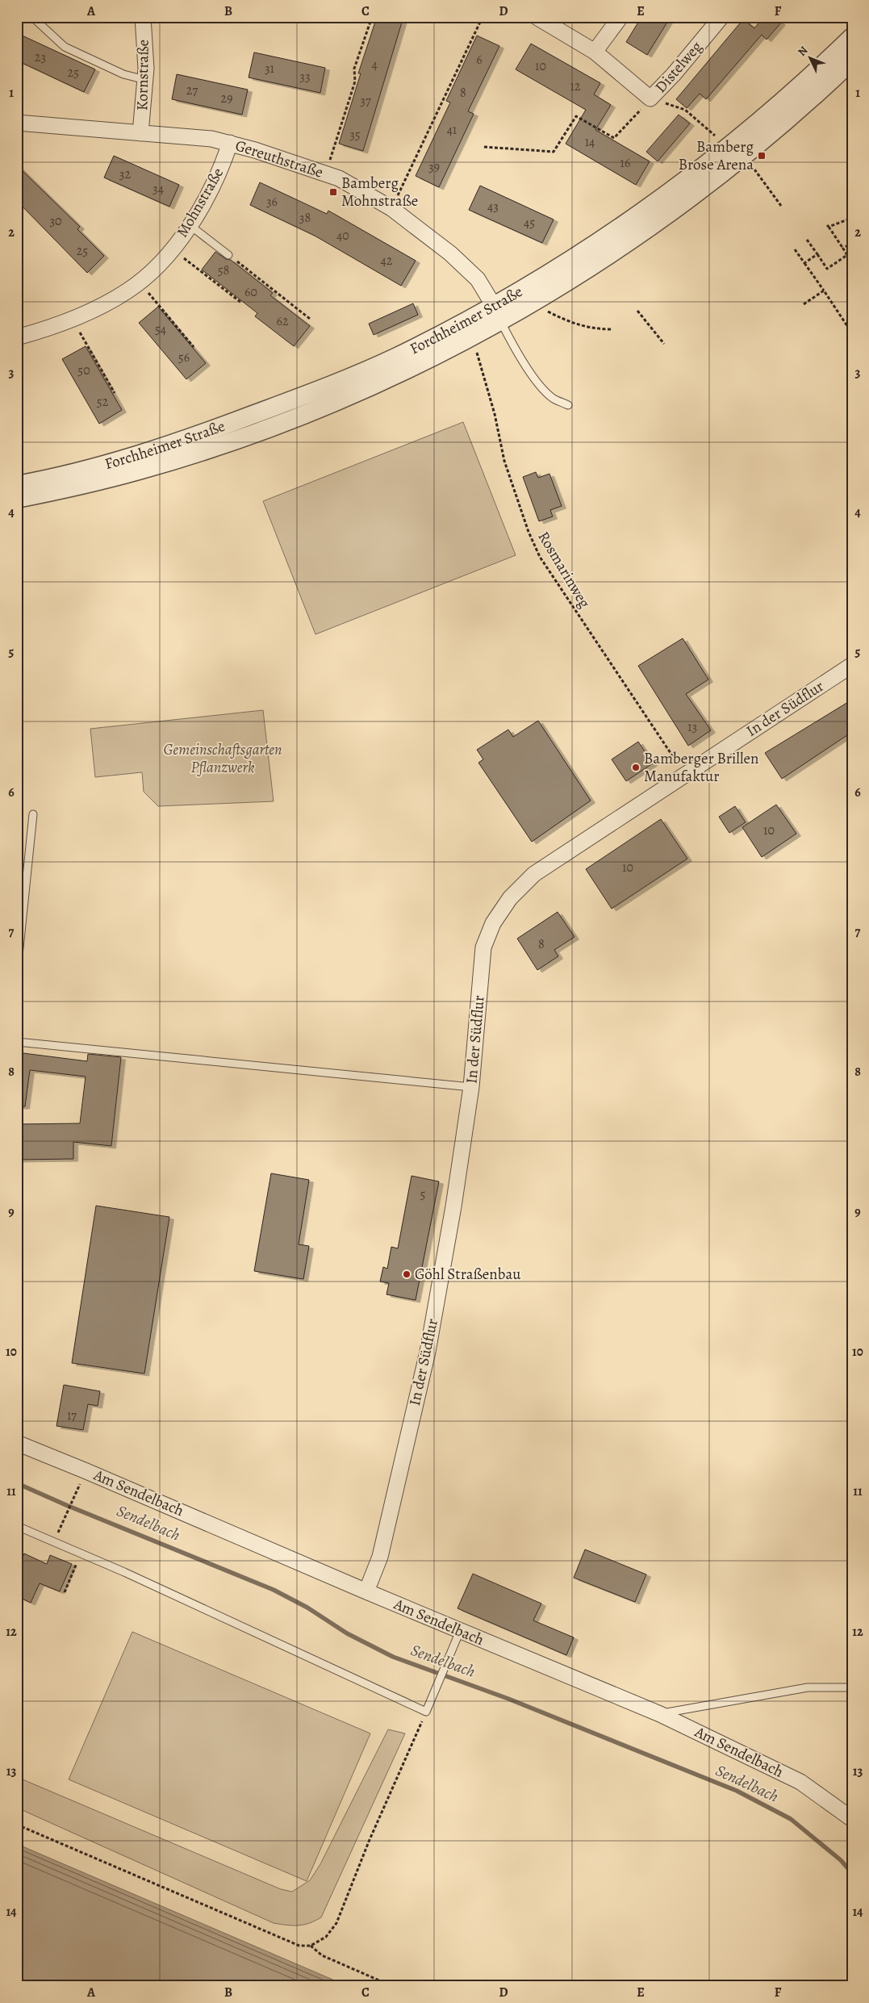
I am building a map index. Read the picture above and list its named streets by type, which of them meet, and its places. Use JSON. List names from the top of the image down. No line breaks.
{"streets":{"street":["Distelweg","Kornstraße","Gereuthstraße","Mohnstraße","Forchheimer Straße","In der Südflur","Am Sendelbach"],"path":["Rosmarinweg"]},"crossings":[["Kornstraße","Gereuthstraße"],["Gereuthstraße","Mohnstraße"],["Gereuthstraße","Forchheimer Straße"],["Rosmarinweg","In der Südflur"],["In der Südflur","Am Sendelbach"]],"water":["Sendelbach"],"parks":["Gemeinschaftsgarten Pflanzwerk"],"places":{"transit":["Bamberg Brose Arena","Bamberg Mohnstraße"],"other":["Bamberger Brillen Manufaktur","Göhl Straßenbau"]},"house_numbers":["23","6","4","10","31","25","33","12","27","8","29","37","41","35","14","16","39","32","34","36","43","38","30","45","40","25","42","58","60","62","54","56","50","52","13","10","10","8","5","17"],"north":"top left","grid":{"columns":["A","B","C","D","E","F"],"rows":["1","2","3","4","5","6","7","8","9","10","11","12","13","14"]}}
